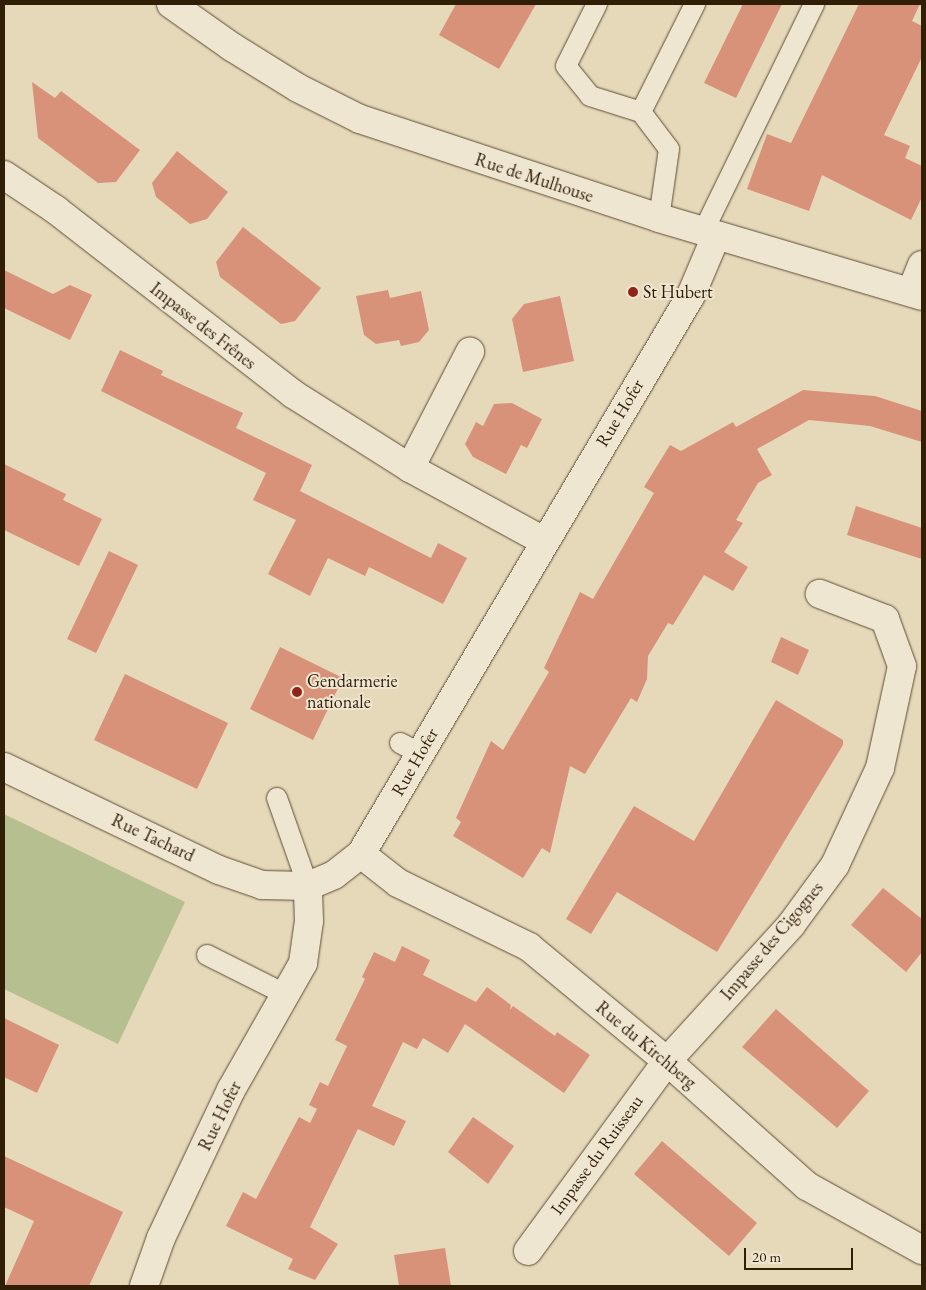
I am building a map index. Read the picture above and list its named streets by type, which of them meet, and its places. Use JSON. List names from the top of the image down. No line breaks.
{"streets":{"street":["Rue de Mulhouse","Impasse des Frênes","Rue Hofer","Rue Tachard","Impasse des Cigognes","Rue du Kirchberg","Impasse du Ruisseau"]},"crossings":[["Rue de Mulhouse","Rue Hofer"],["Impasse des Frênes","Rue Hofer"],["Rue Hofer","Rue Tachard"],["Rue Hofer","Rue du Kirchberg"],["Impasse des Cigognes","Rue du Kirchberg"],["Impasse des Cigognes","Impasse du Ruisseau"],["Rue du Kirchberg","Impasse du Ruisseau"]],"places":["St Hubert","Gendarmerie nationale"],"scale_bar":"20 m"}
